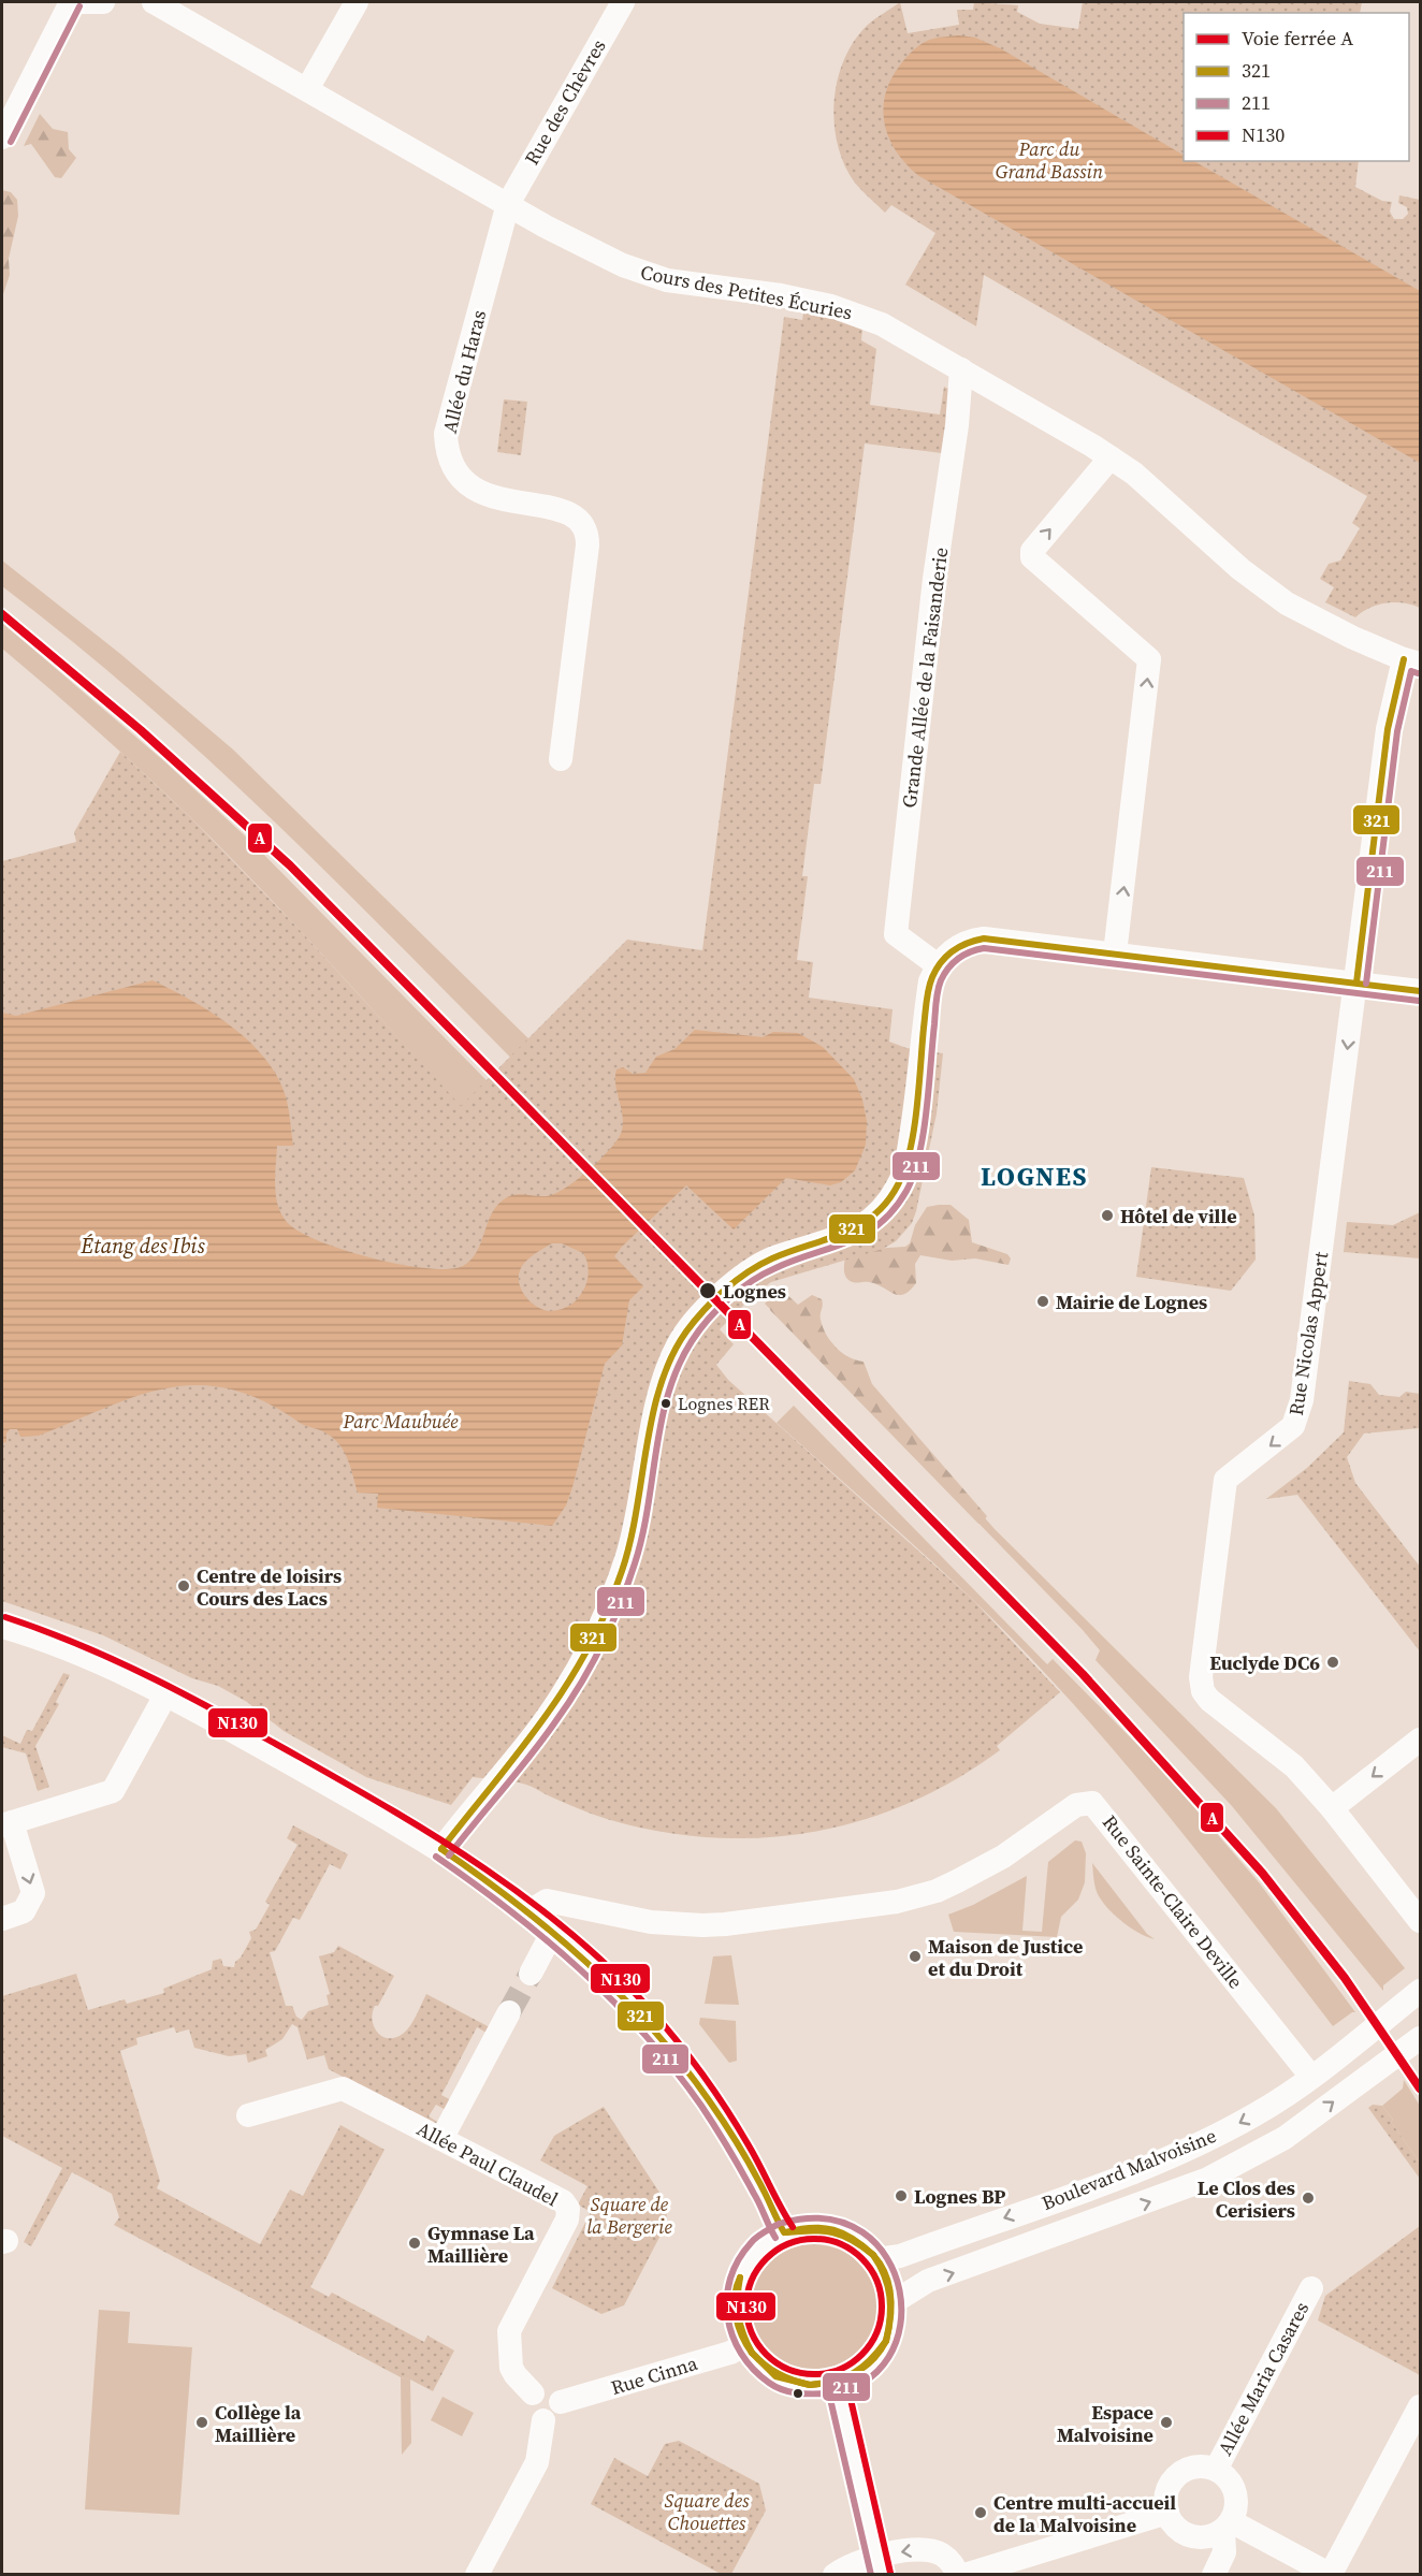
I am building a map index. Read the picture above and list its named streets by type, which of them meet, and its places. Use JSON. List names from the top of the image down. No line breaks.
{"streets":{"street":["Rue des Chèvres","Cours des Petites Écuries","Allée du Haras","Grande Allée de la Faisanderie","Rue Nicolas Appert","Rue Sainte-Claire Deville","Allée Paul Claudel","Boulevard Malvoisine","Rue Cinna","Allée Maria Casares"]},"crossings":[["Rue des Chèvres","Cours des Petites Écuries"],["Rue des Chèvres","Allée du Haras"],["Cours des Petites Écuries","Allée du Haras"],["Cours des Petites Écuries","Grande Allée de la Faisanderie"],["Cours des Petites Écuries","Rue Nicolas Appert"],["Rue Sainte-Claire Deville","Boulevard Malvoisine"],["Allée Paul Claudel","Rue Cinna"],["Boulevard Malvoisine","Rue Cinna"]],"one_way":["Rue Nicolas Appert"],"districts":["LOGNES"],"water":["Étang des Ibis"],"parks":["Parc du Grand Bassin","Parc Maubuée","Square de la Bergerie","Square des Chouettes"],"places":["Hôtel de ville","Lognes","Mairie de Lognes","Lognes RER","Centre de loisirs Cours des Lacs","Euclyde DC6","Maison de Justice et du Droit","Lognes BP","Le Clos des Cerisiers","Gymnase La Maillière","Collège la Maillière","Espace Malvoisine","Centre multi-accueil de la Malvoisine"],"lines":["transit line 211","rail line A","transit line 321","transit line N130"],"legend":["Voie ferrée A","321","211","N130"]}
